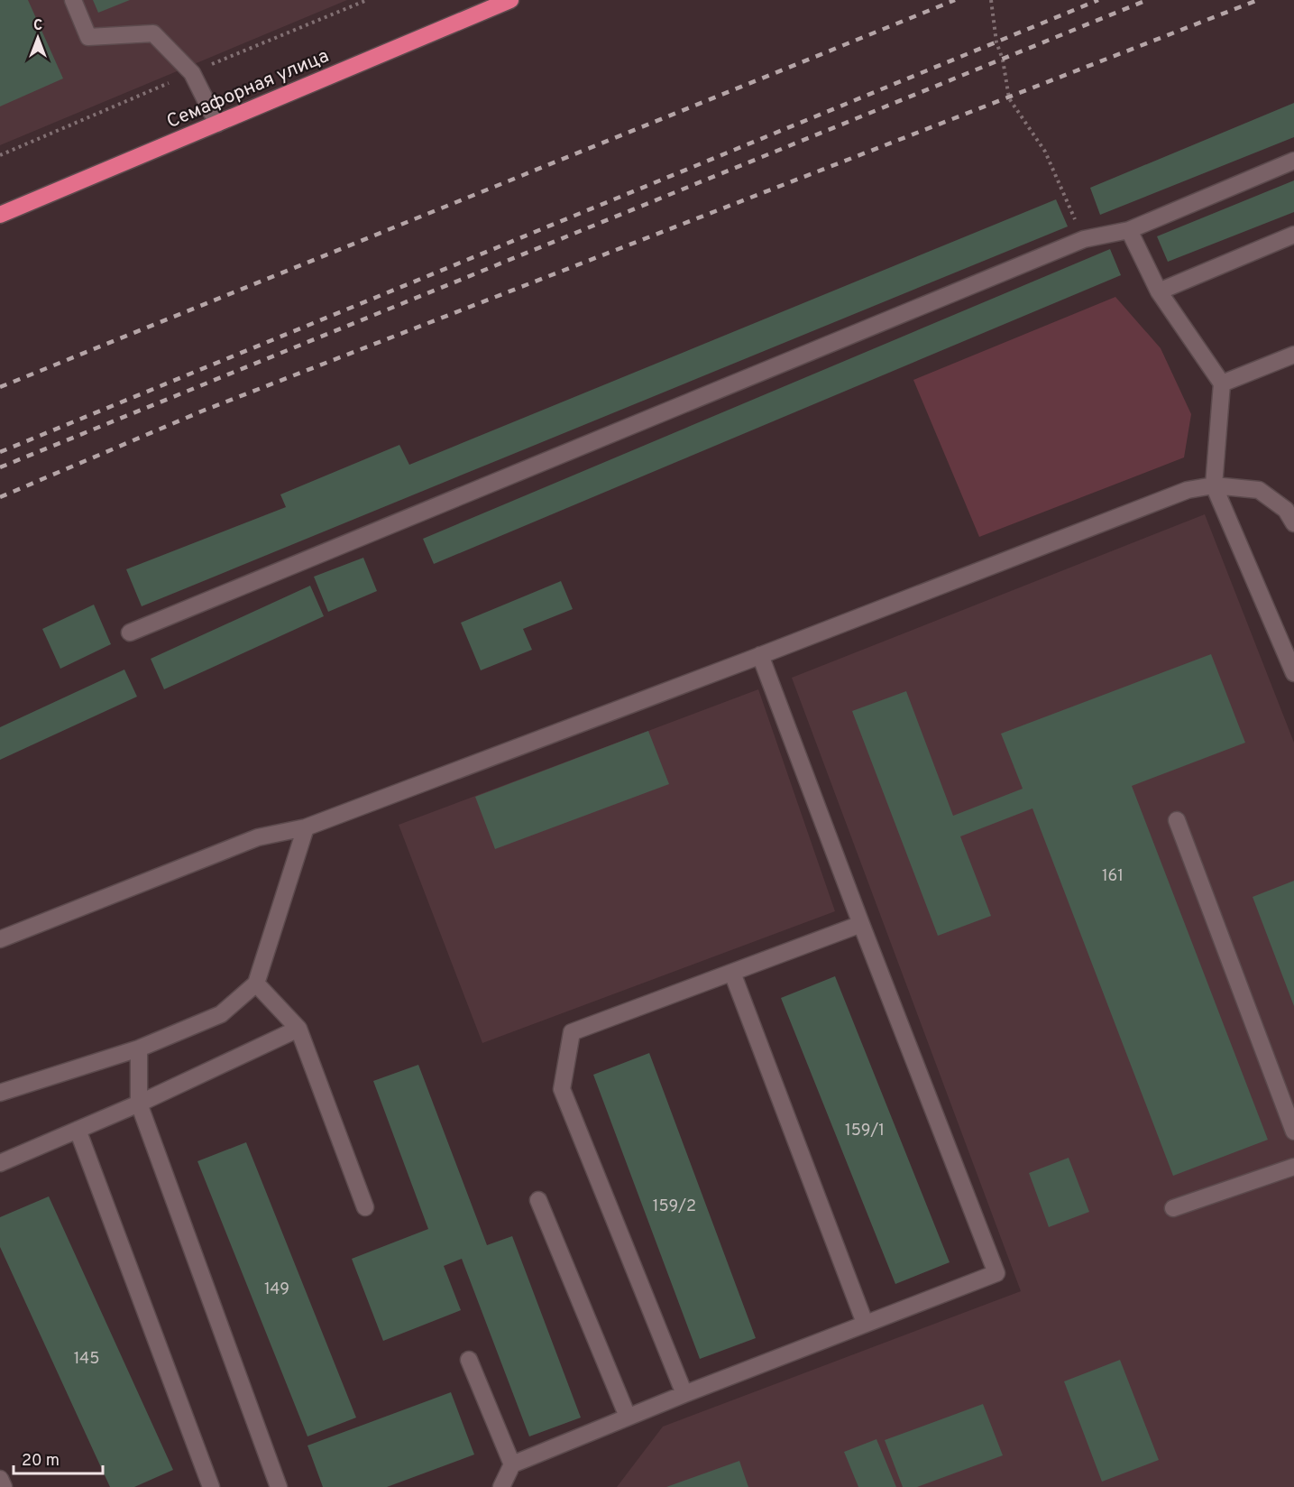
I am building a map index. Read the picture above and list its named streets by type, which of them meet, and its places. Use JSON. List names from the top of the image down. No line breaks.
{"streets":{"highway":["Семафорная улица"]},"house_numbers":["161","159/1","159/2","149","145"],"scale_bar":"20 m","north":"top"}
